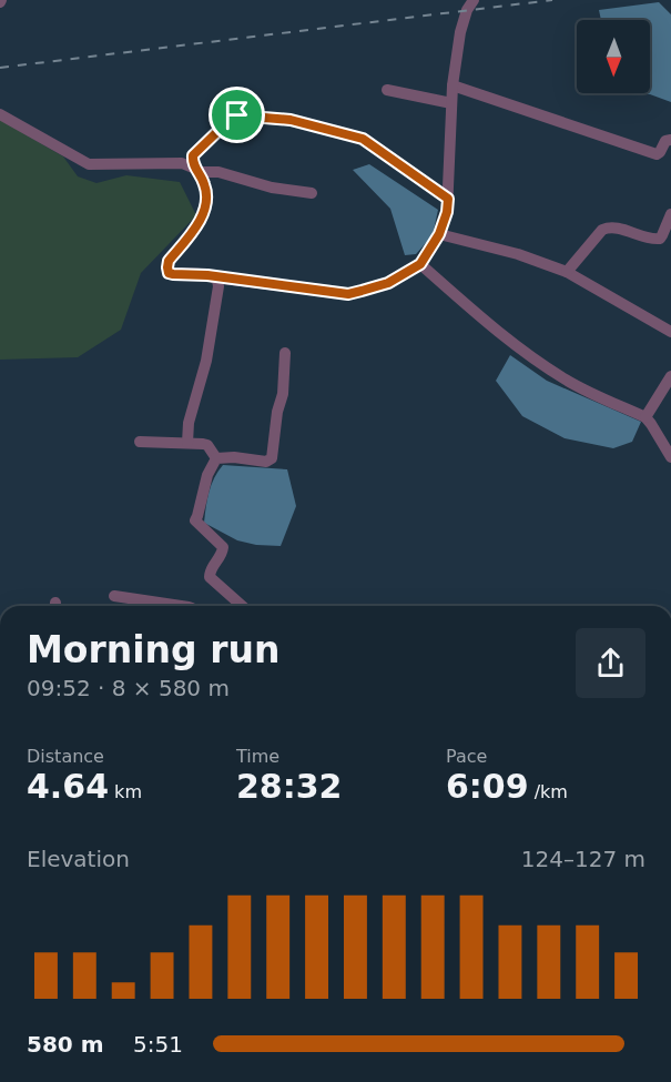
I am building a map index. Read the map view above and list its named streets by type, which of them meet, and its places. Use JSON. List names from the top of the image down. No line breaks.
{"north":"bottom","page":{"heading":["Morning run","09:52 · 8 × 580 m"],"stats":[["Distance","4.64 km"],["Time","28:32"],["Pace","6:09 /km"]],"chart":["Elevation","124–127 m"],"list":[{"name":"580 m","note":"5:51"}]}}
